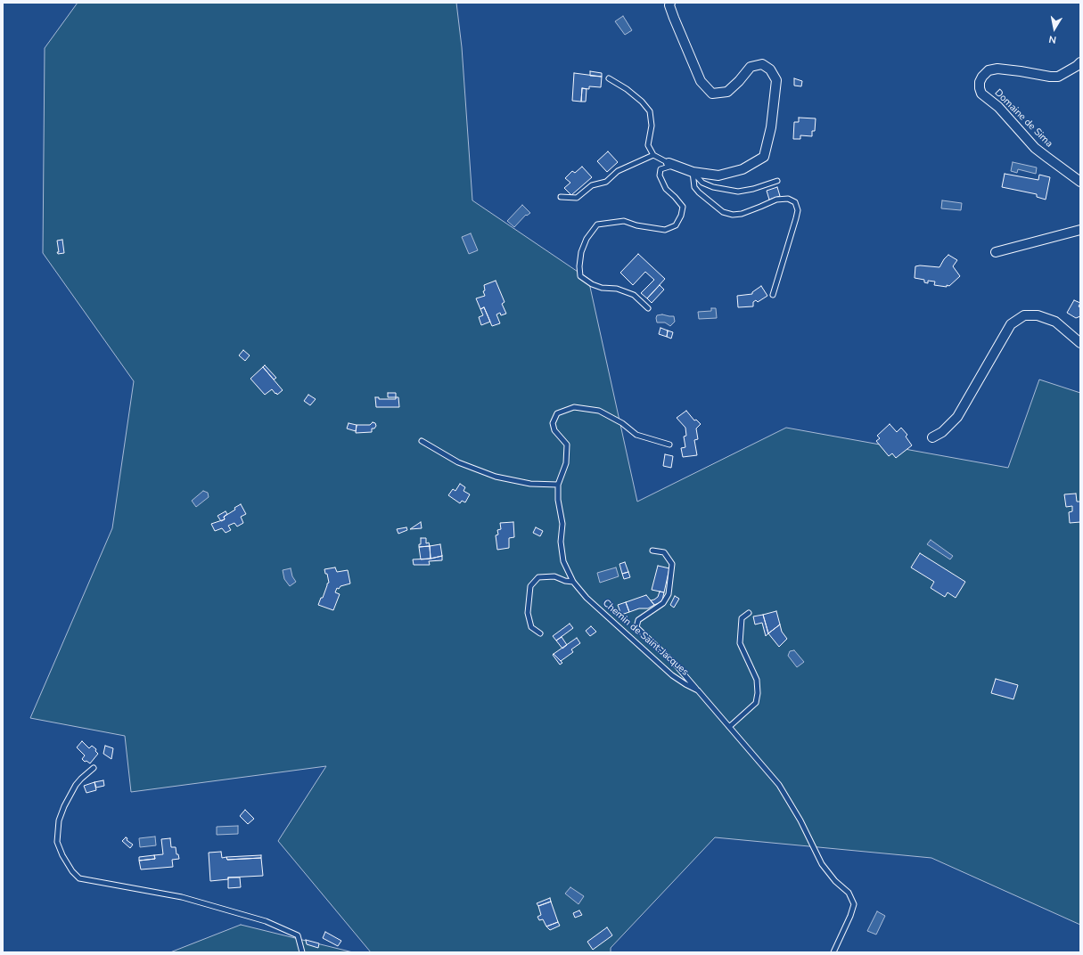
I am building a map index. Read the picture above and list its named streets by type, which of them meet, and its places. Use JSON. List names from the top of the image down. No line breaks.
{"streets":{"street":["Domaine de Sima"],"lane":["Chemin de Saint-Jacques"]},"north":"bottom"}
